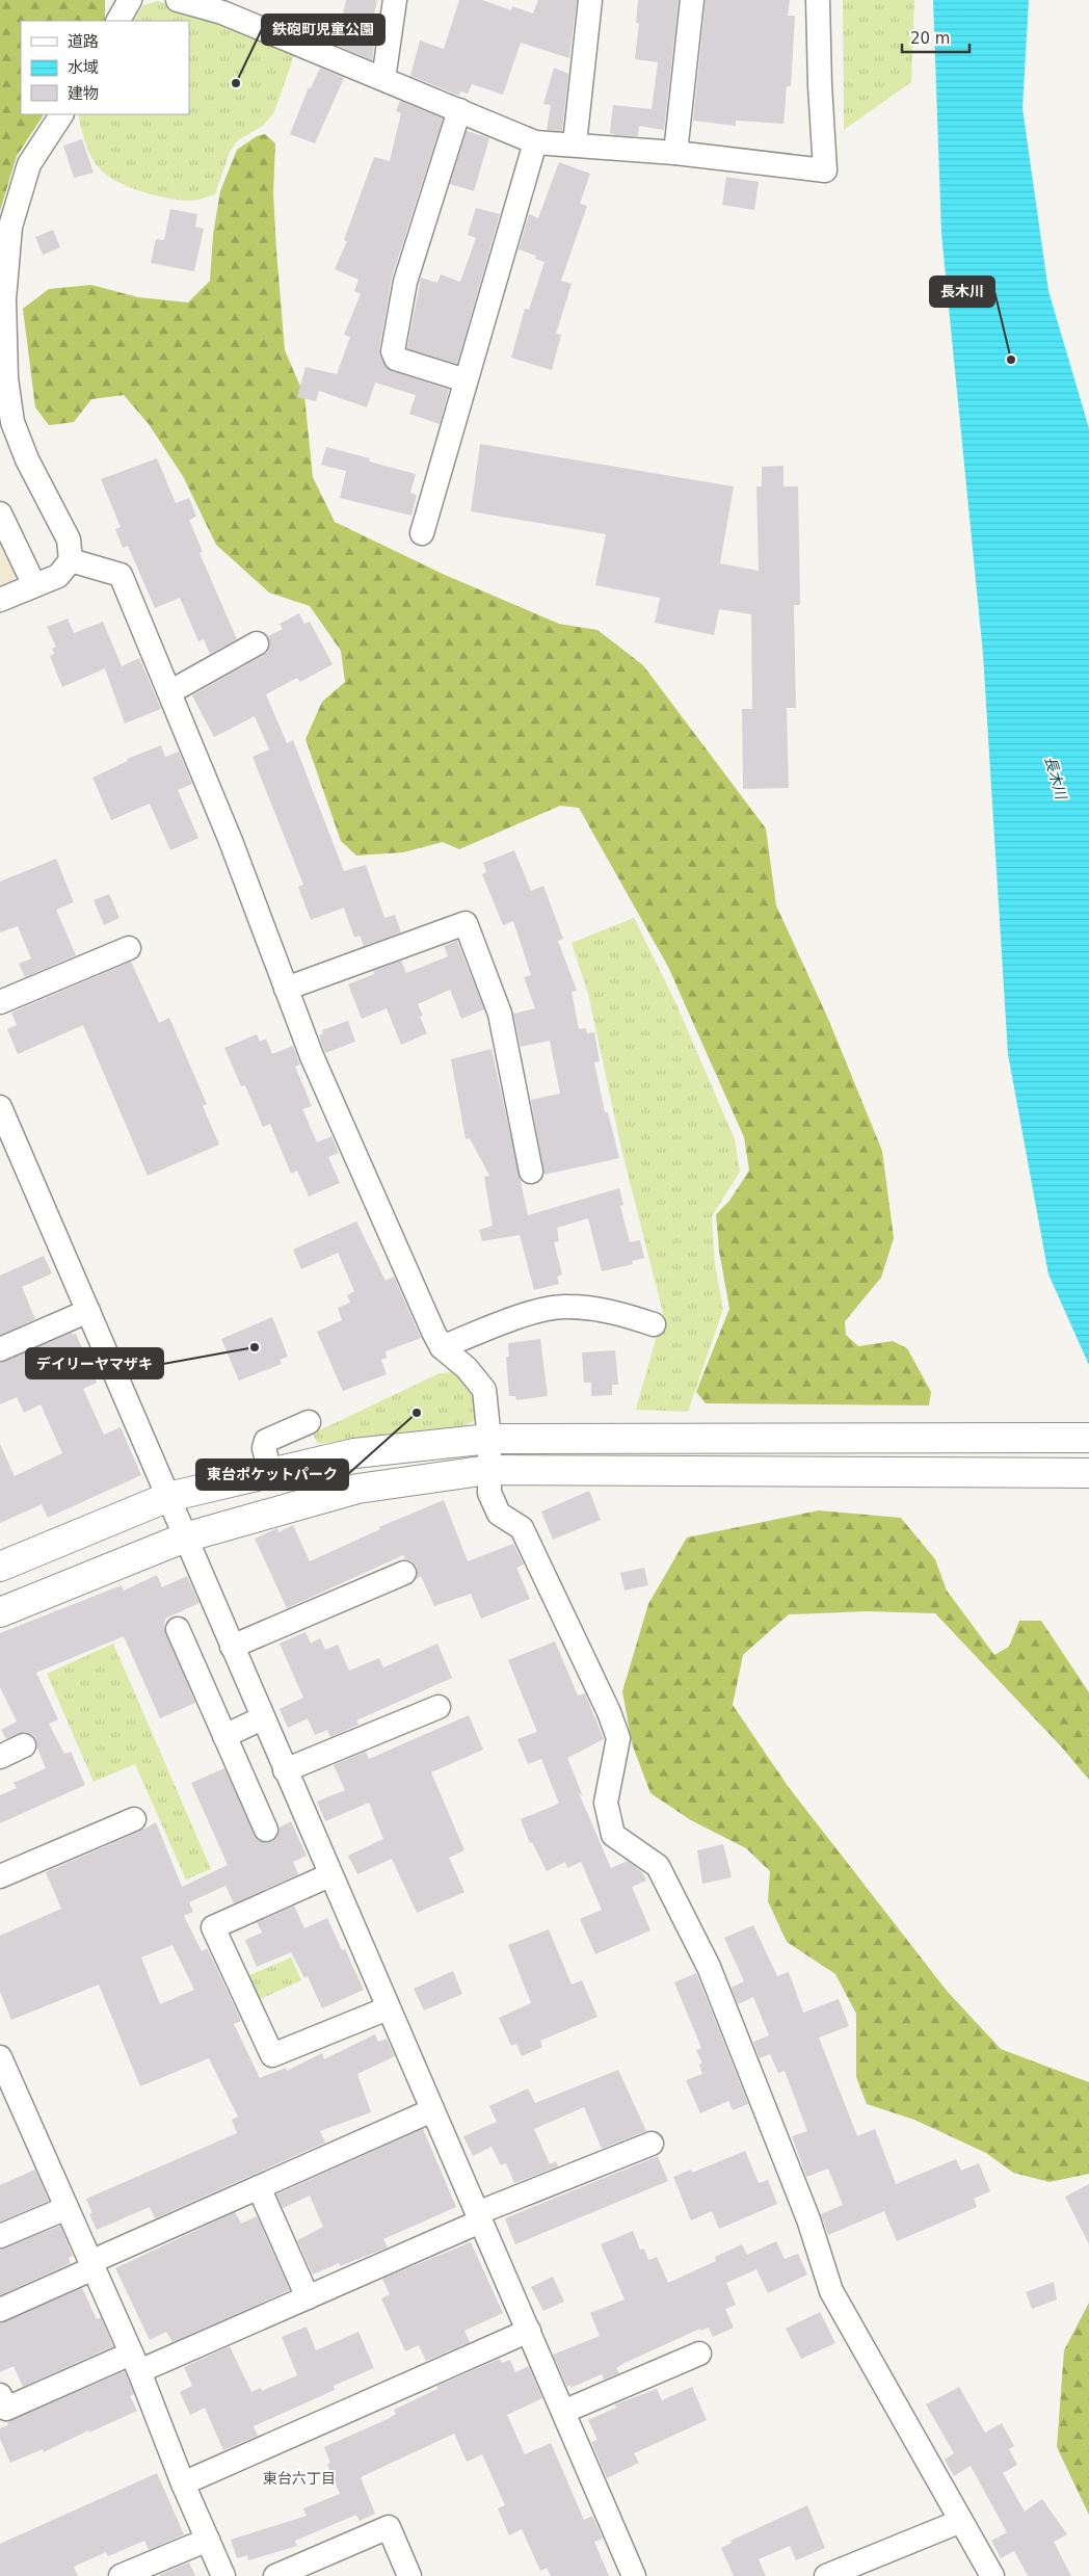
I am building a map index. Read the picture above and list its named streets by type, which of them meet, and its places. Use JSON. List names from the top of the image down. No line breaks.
{"districts":["東台六丁目"],"water":["長木川"],"places":["鉄砲町児童公園","長木川","デイリーヤマザキ","東台ポケットパーク"],"legend":["道路","水域","建物"],"scale_bar":"20 m"}
